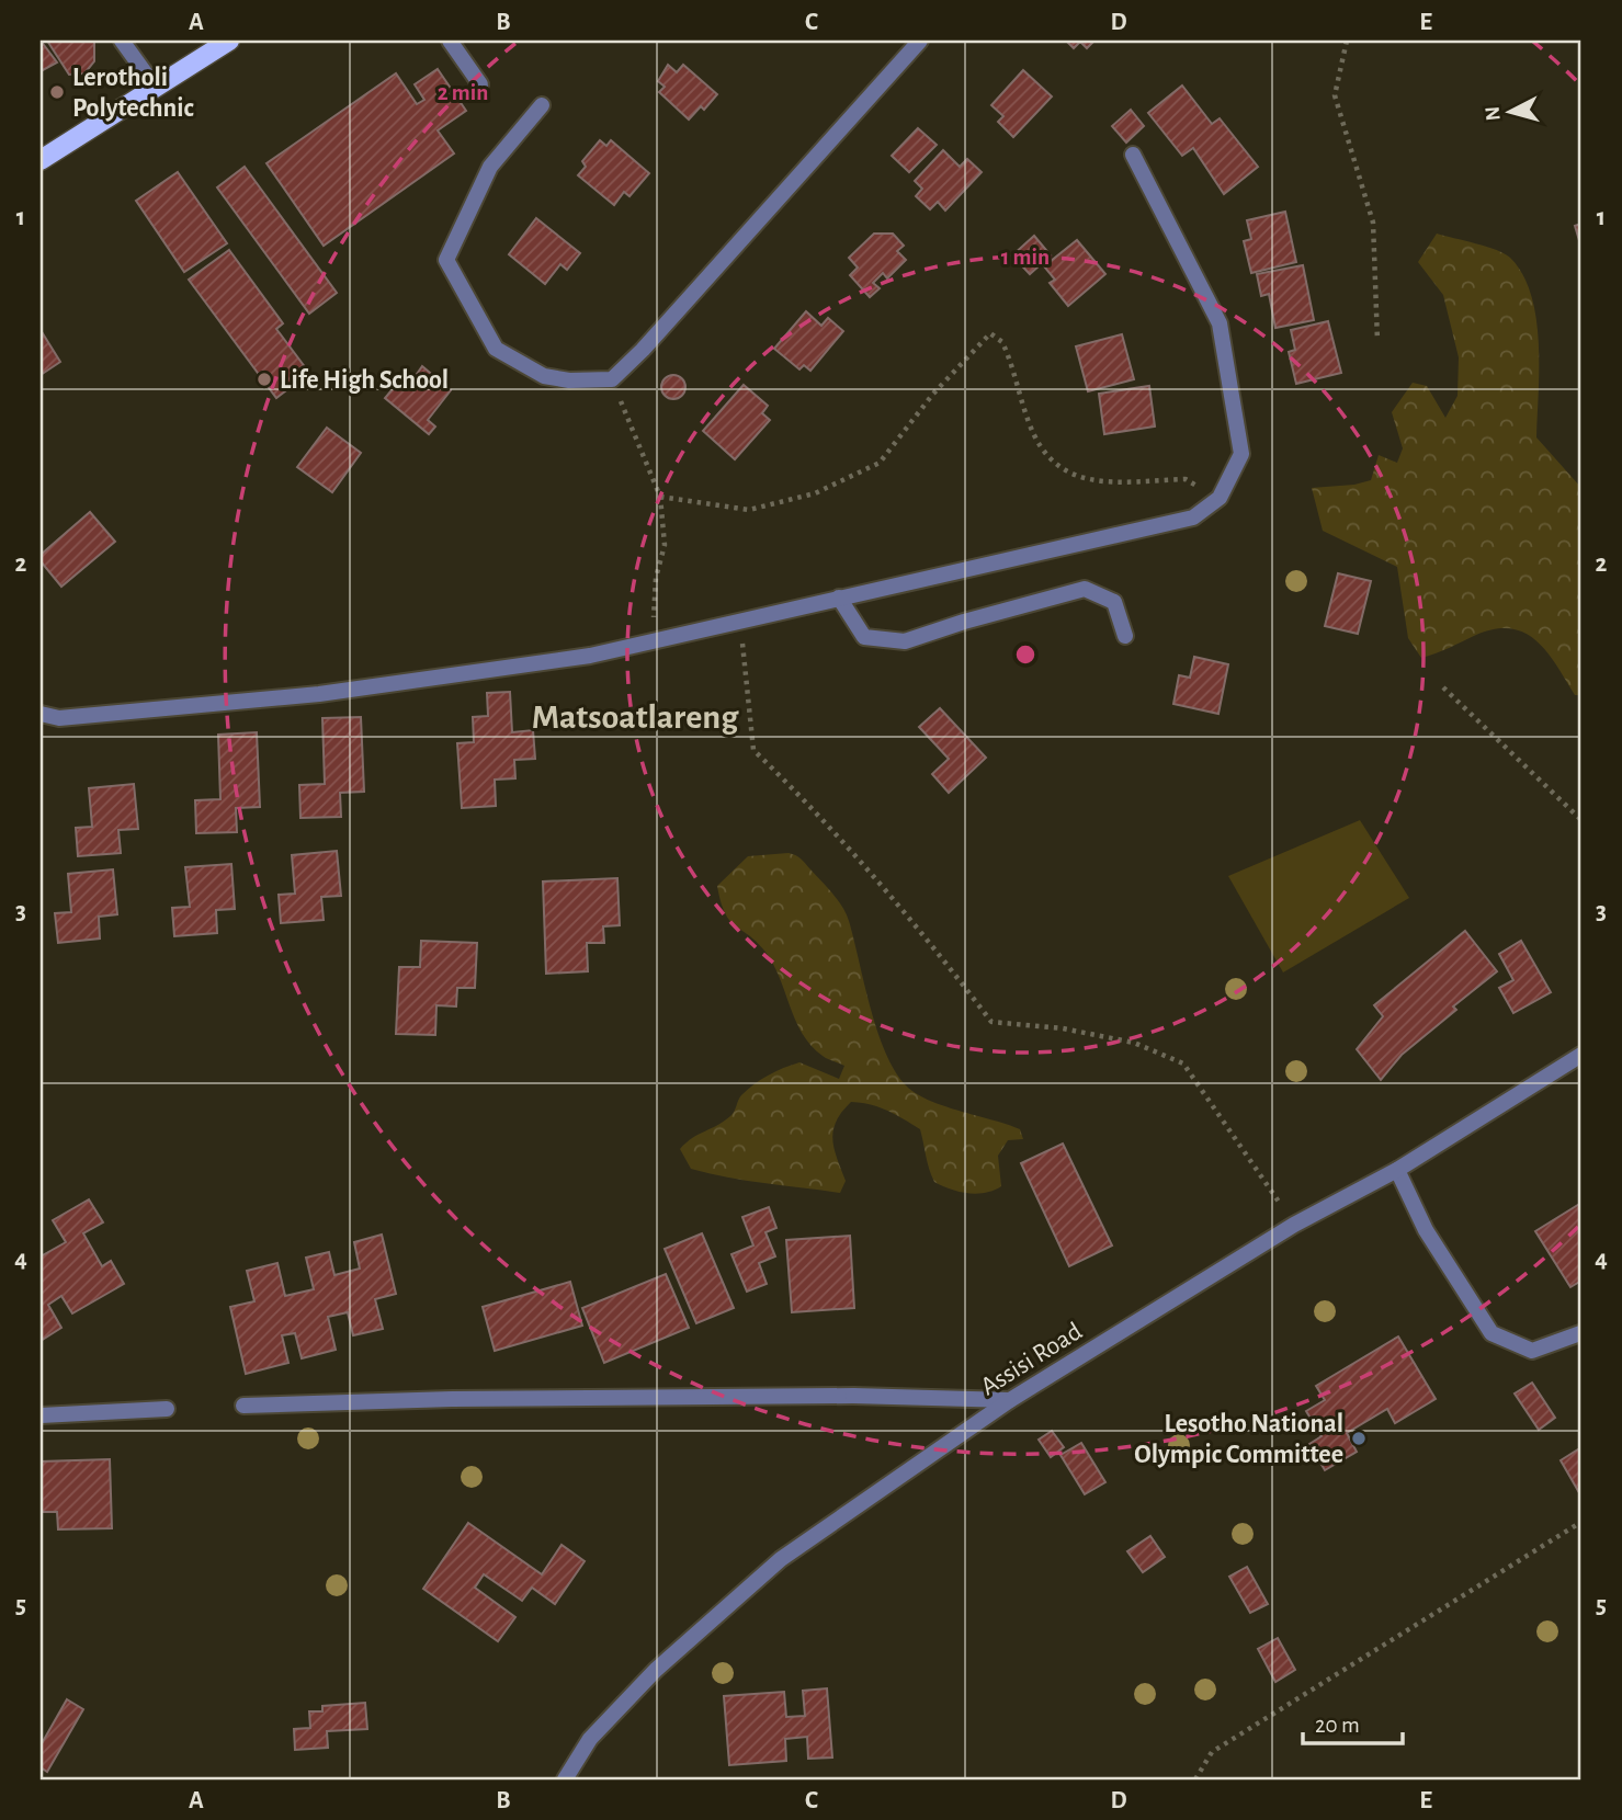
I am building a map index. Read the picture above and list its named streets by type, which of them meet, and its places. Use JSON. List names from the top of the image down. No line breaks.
{"streets":{"street":["Assisi Road"]},"districts":["Matsoatlareng"],"places":["Lerotholi Polytechnic","Life High School","Lesotho National Olympic Committee"],"scale_bar":"20 m","north":"left","grid":{"columns":["A","B","C","D","E"],"rows":["1","2","3","4","5"]},"rings":["2 min","1 min"]}
